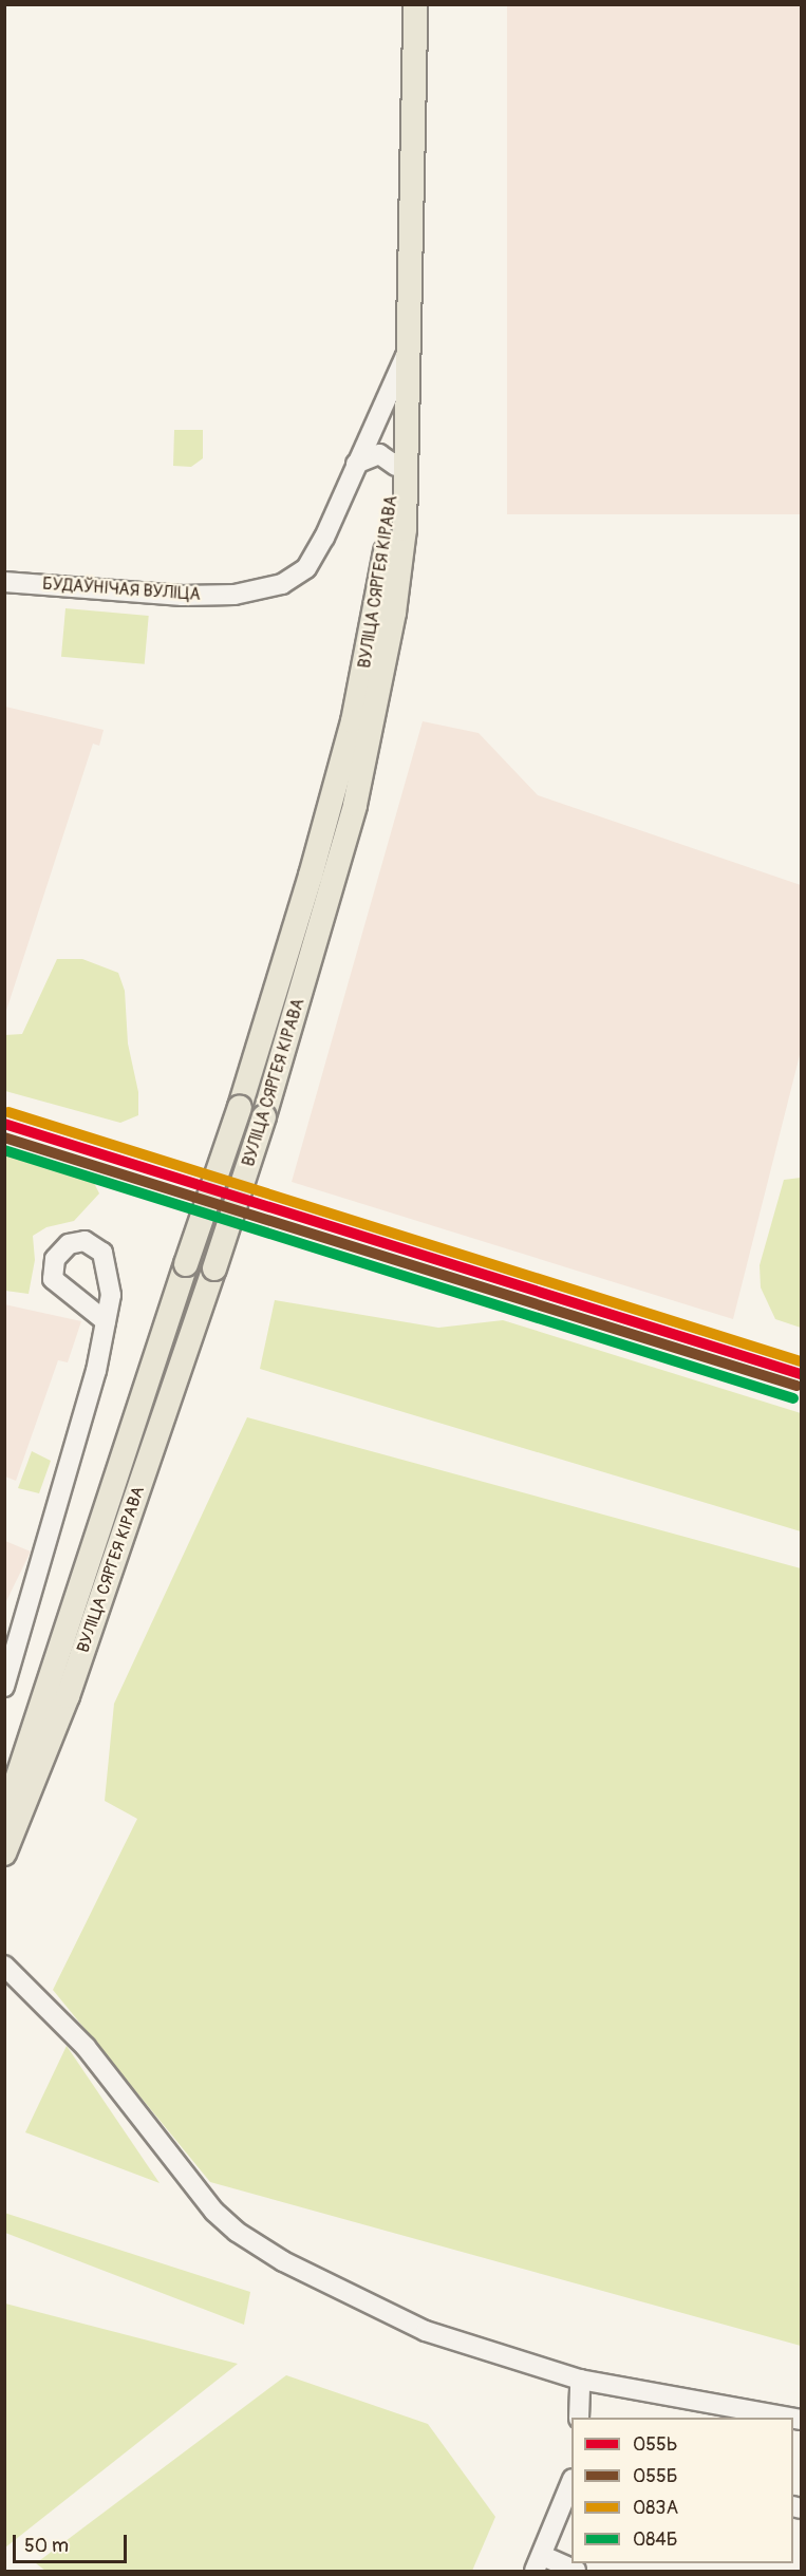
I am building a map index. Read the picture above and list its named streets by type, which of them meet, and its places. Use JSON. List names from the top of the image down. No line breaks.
{"streets":{"main road":["ВУЛІЦА СЯРГЕЯ КІРАВА"],"street":["БУДАЎНІЧАЯ ВУЛІЦА"]},"crossings":[["ВУЛІЦА СЯРГЕЯ КІРАВА","БУДАЎНІЧАЯ ВУЛІЦА"]],"lines":["transit line 083А","transit line 055Ь","transit line 055Б","transit line 084Б"],"legend":["055Ь","055Б","083А","084Б"],"scale_bar":"50 m"}
